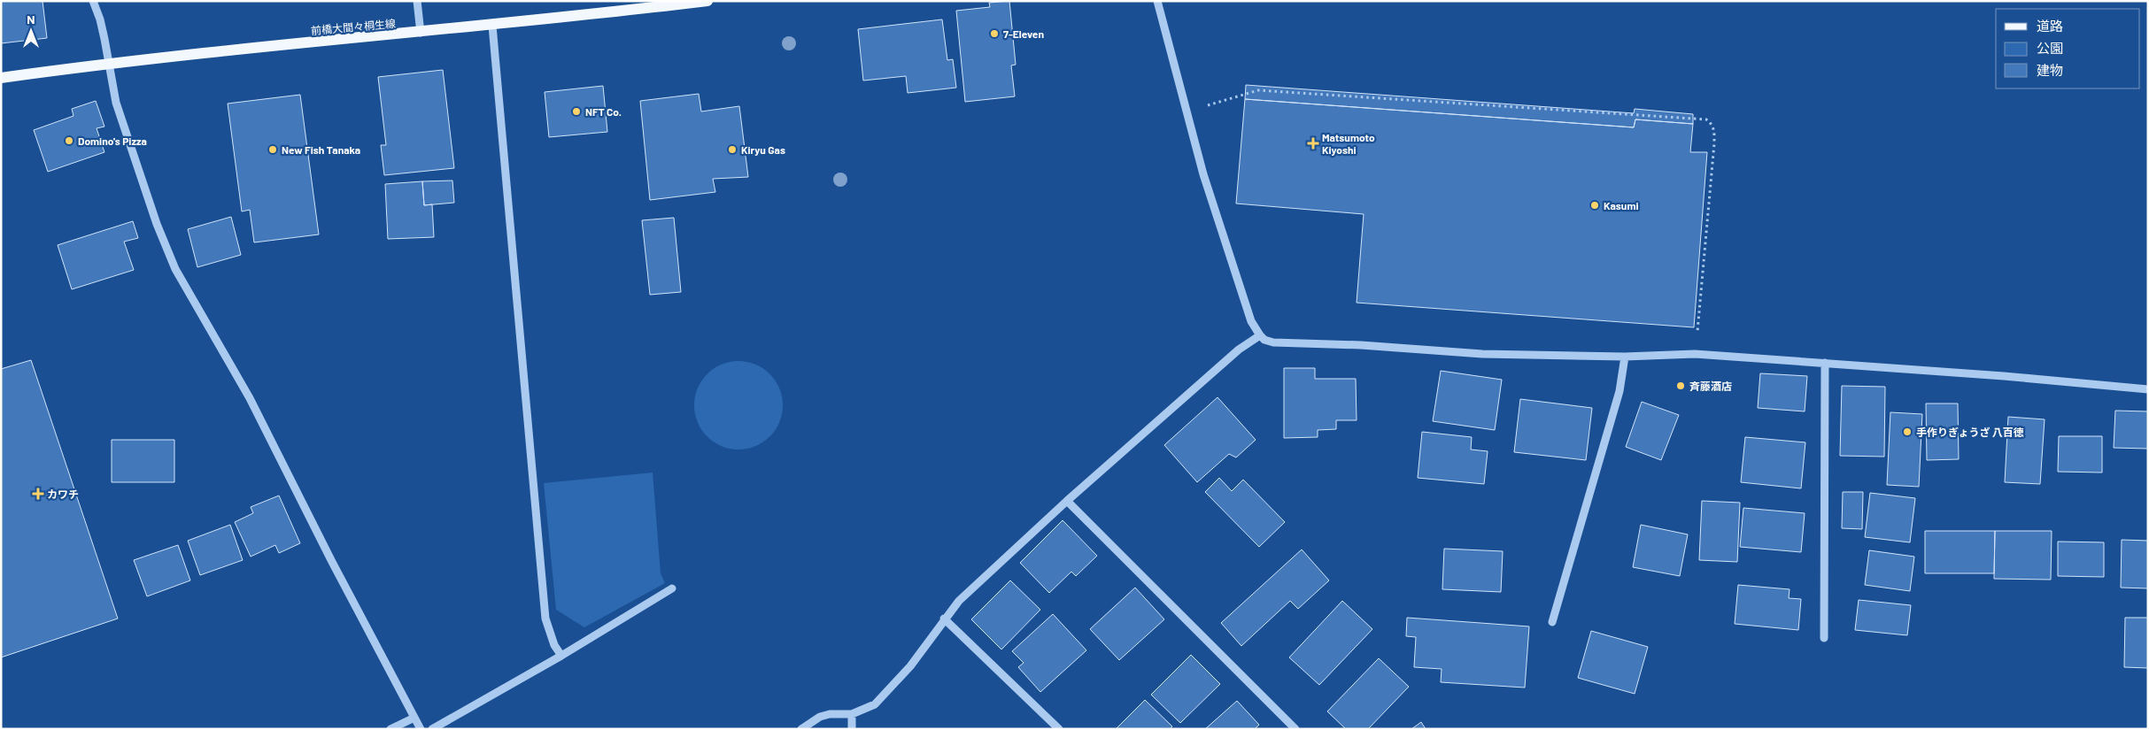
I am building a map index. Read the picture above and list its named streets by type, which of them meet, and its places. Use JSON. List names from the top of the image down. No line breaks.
{"streets":{"main road":["前橋大間々桐生線"]},"places":{"other":["7-Eleven","NFT Co.","Domino's Pizza","New Fish Tanaka","Kiryu Gas","Kasumi","斉藤酒店","手作りぎょうざ 八百徳"],"health":["Matsumoto Kiyoshi","カワチ"]},"legend":["道路","公園","建物"],"north":"top"}
